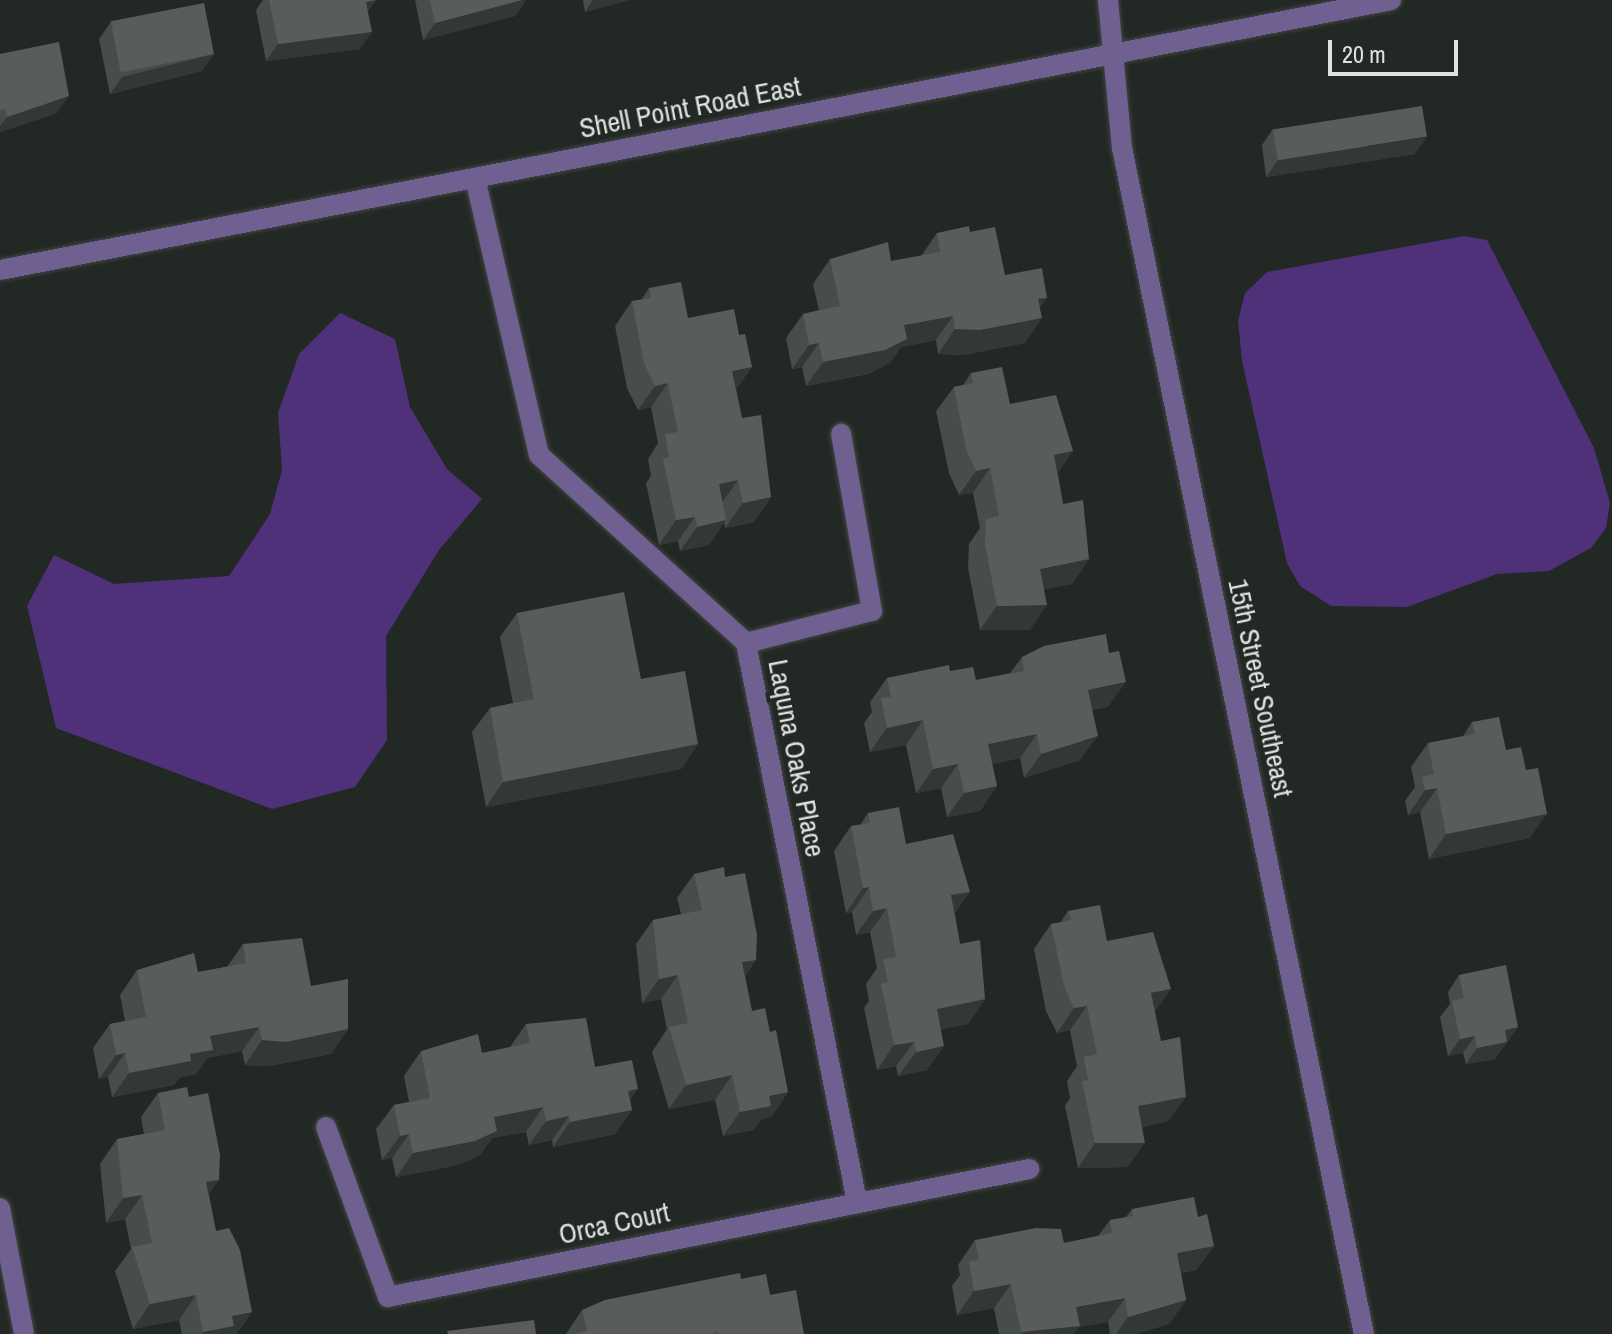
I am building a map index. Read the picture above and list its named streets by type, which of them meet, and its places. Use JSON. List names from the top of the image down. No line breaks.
{"streets":{"street":["Shell Point Road East","15th Street Southeast","Laquna Oaks Place","Orca Court"]},"crossings":[["Shell Point Road East","15th Street Southeast"],["Shell Point Road East","Laquna Oaks Place"],["Laquna Oaks Place","Orca Court"]],"scale_bar":"20 m"}
